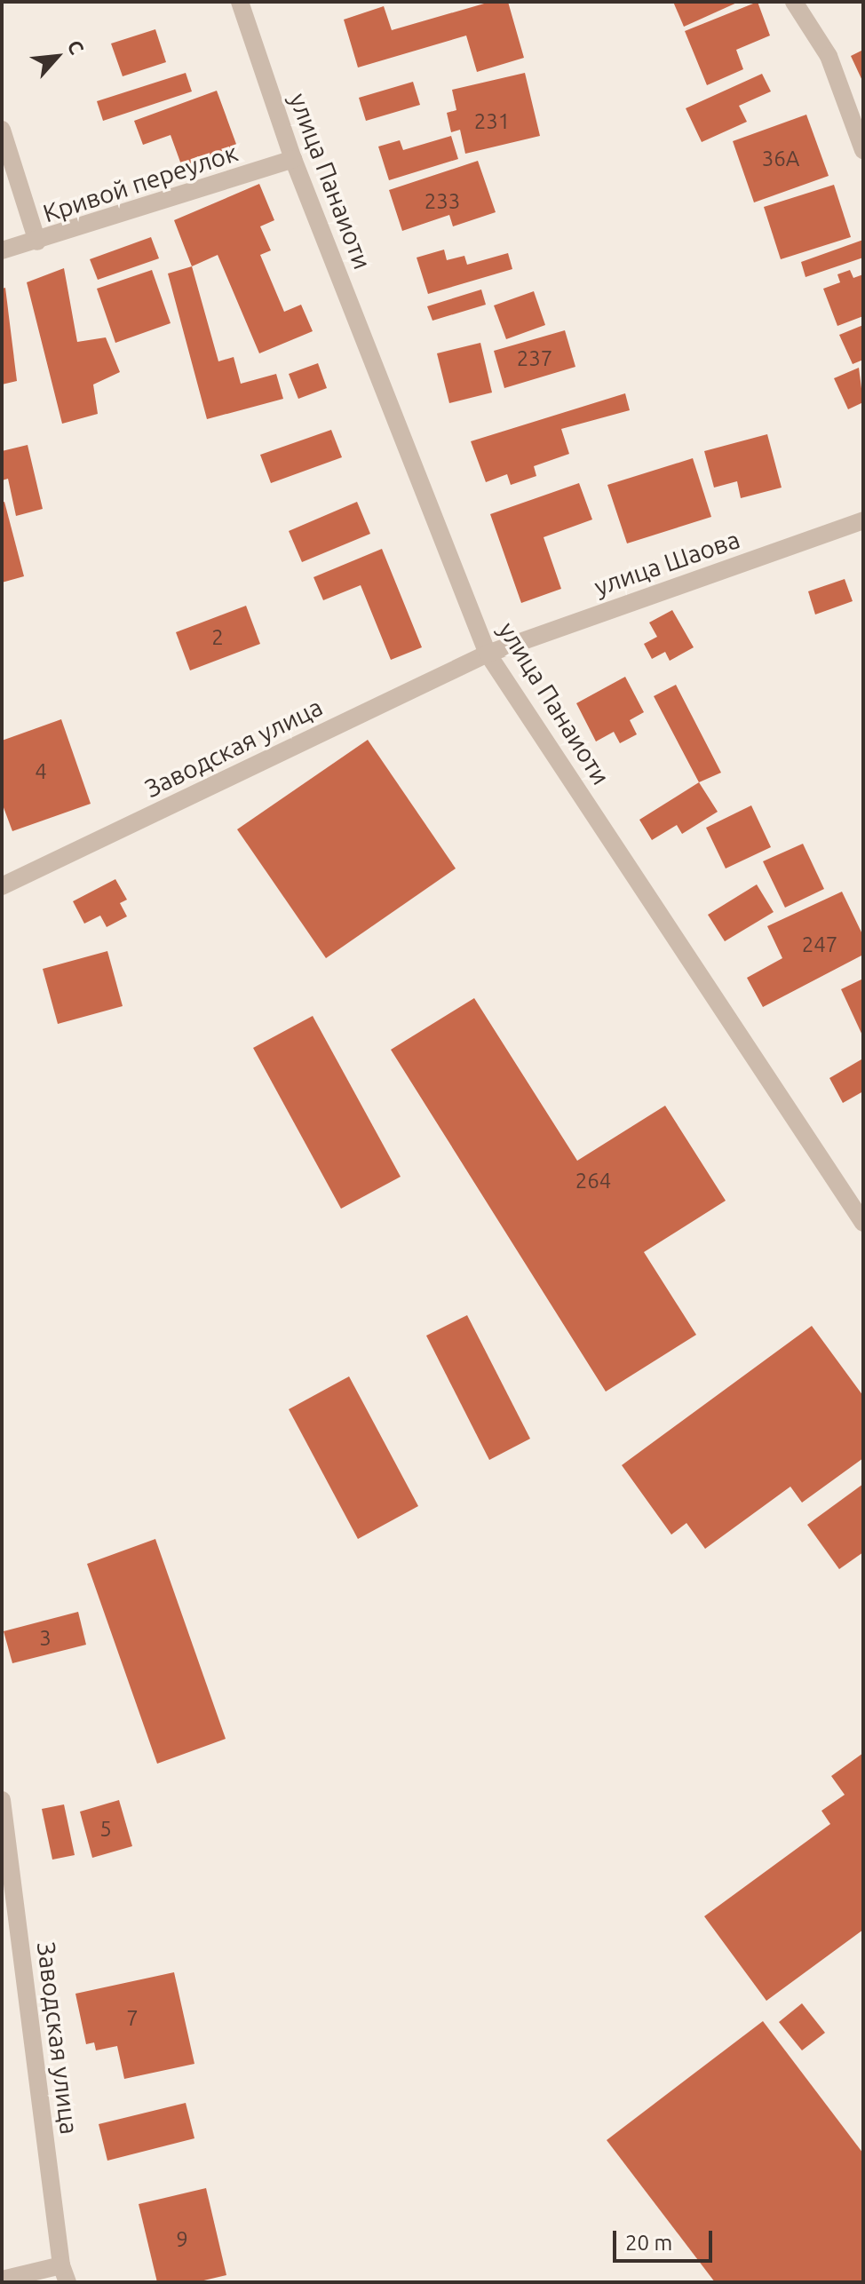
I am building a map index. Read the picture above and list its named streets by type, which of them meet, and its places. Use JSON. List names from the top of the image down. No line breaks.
{"streets":{"street":["улица Панаиоти","Кривой переулок","улица Шаова","Заводская улица"]},"crossings":[["улица Панаиоти","Кривой переулок"],["улица Панаиоти","улица Шаова"],["улица Панаиоти","Заводская улица"],["улица Шаова","Заводская улица"]],"house_numbers":["231","36А","233","237","2","4","247","264","3","5","7","9"],"scale_bar":"20 m","north":"top right"}
